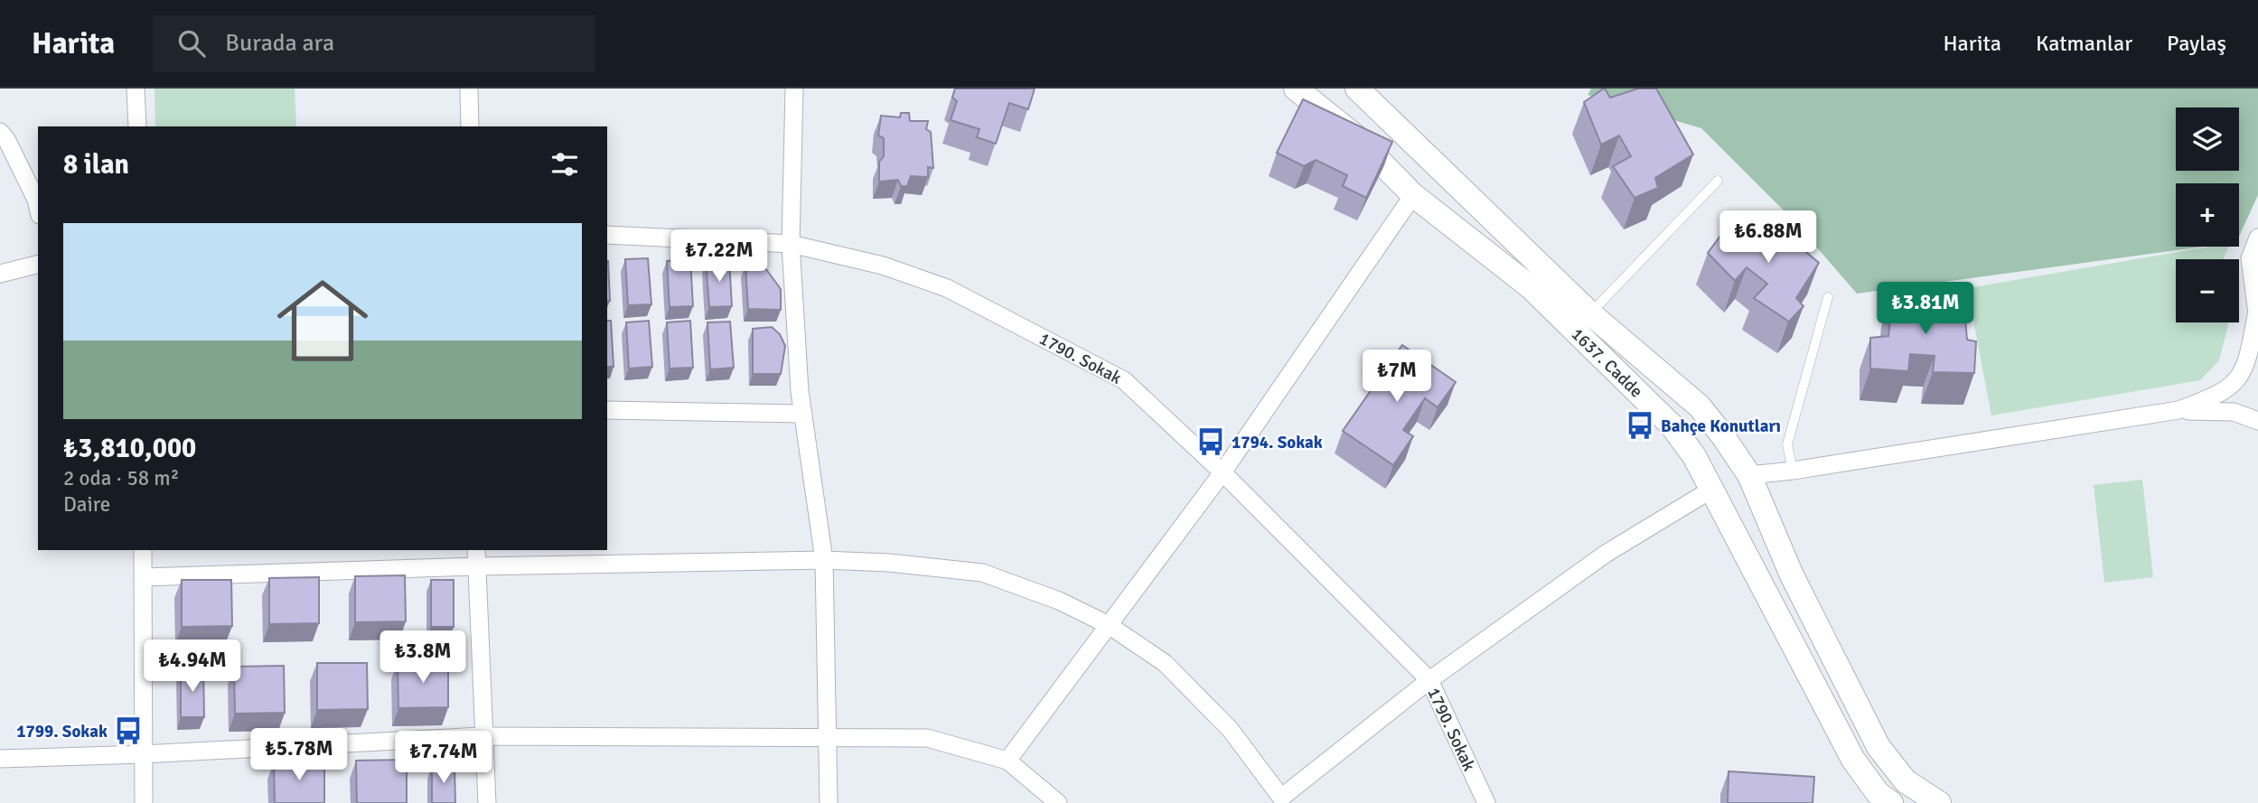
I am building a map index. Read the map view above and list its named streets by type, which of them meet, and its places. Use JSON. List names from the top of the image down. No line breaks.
{"streets":{"street":["1790. Sokak","1637. Cadde"]},"places":{"bus stop":["Bahçe Konutları","1794. Sokak","1799. Sokak"]},"page":{"header":"Harita","search":"Burada ara","nav":["Harita","Katmanlar","Paylaş"],"map_buttons":["+","−"],"heading":"8 ilan","list":[{"name":"₺3,810,000","note":"2 oda · 58 m² · Daire"}],"price":["₺6.88M","₺7.22M","₺3.81M","₺7M","₺3.8M","₺4.94M","₺5.78M","₺7.74M"]}}
